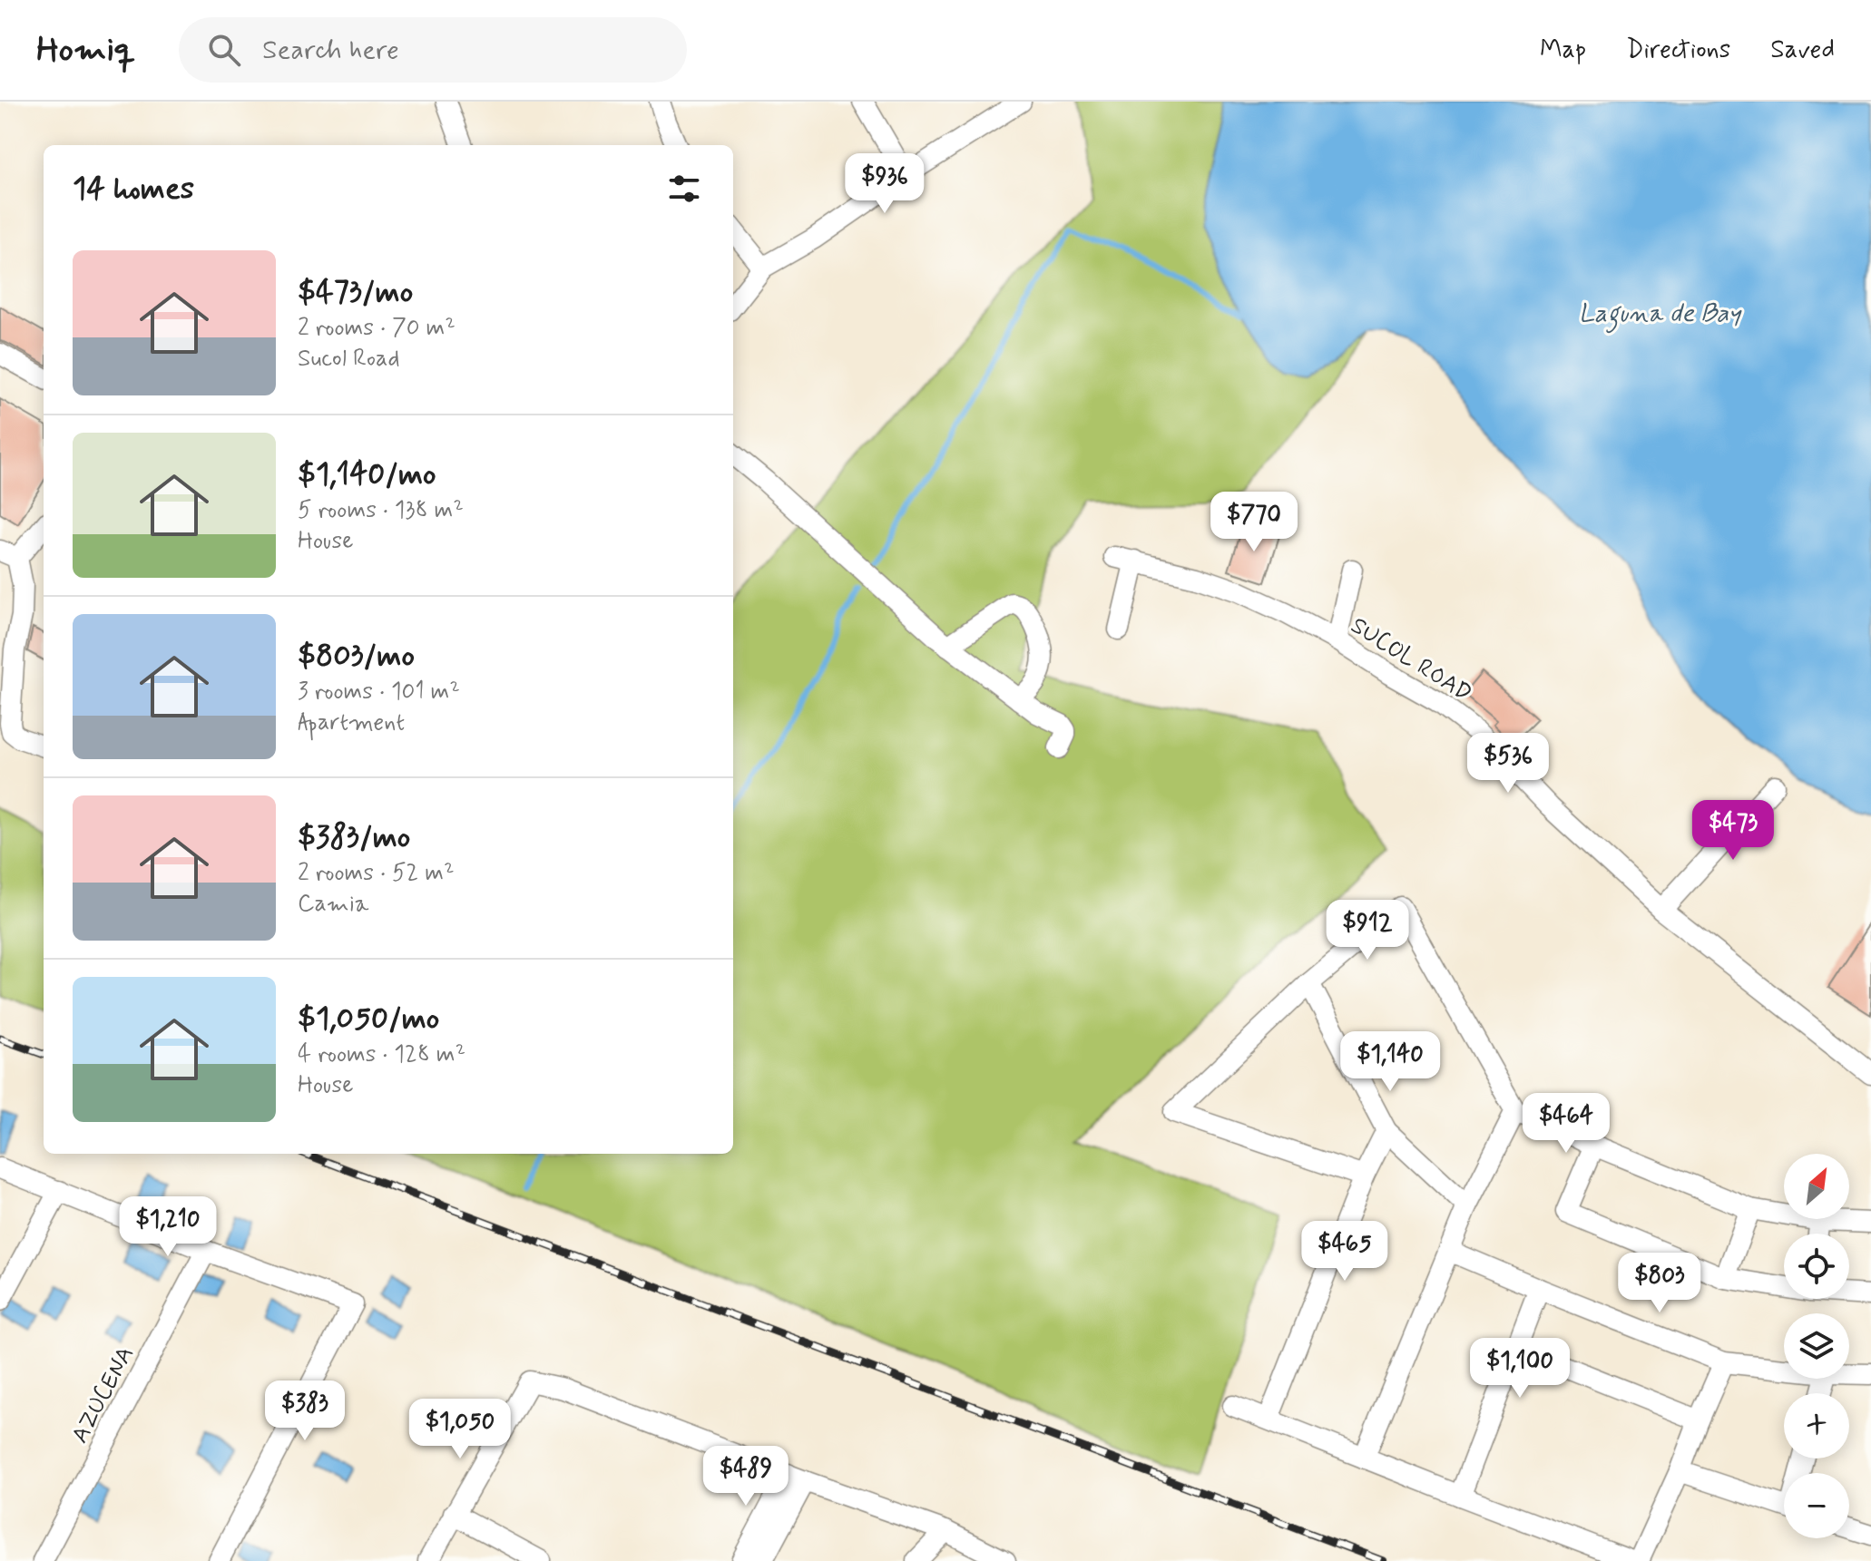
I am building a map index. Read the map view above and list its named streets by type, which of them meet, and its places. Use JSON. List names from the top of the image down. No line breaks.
{"streets":{"street":["SUCOL ROAD","AZUCENA"]},"water":["Laguna de Bay"],"north":"top right","page":{"header":"Homiq","search":"Search here","nav":["Map","Directions","Saved"],"heading":"14 homes","price":["$936","$770","$536","$473","$912","$1,140","$464","$1,210","$465","$803","$1,100","$383","$1,050","$489"],"list":[{"name":"$473/mo","note":"2 rooms · 70 m² · Sucol Road"},{"name":"$1,140/mo","note":"5 rooms · 138 m² · House"},{"name":"$803/mo","note":"3 rooms · 101 m² · Apartment"},{"name":"$383/mo","note":"2 rooms · 52 m² · Camia"},{"name":"$1,050/mo","note":"4 rooms · 128 m² · House"}],"map_buttons":["+","−"]}}
